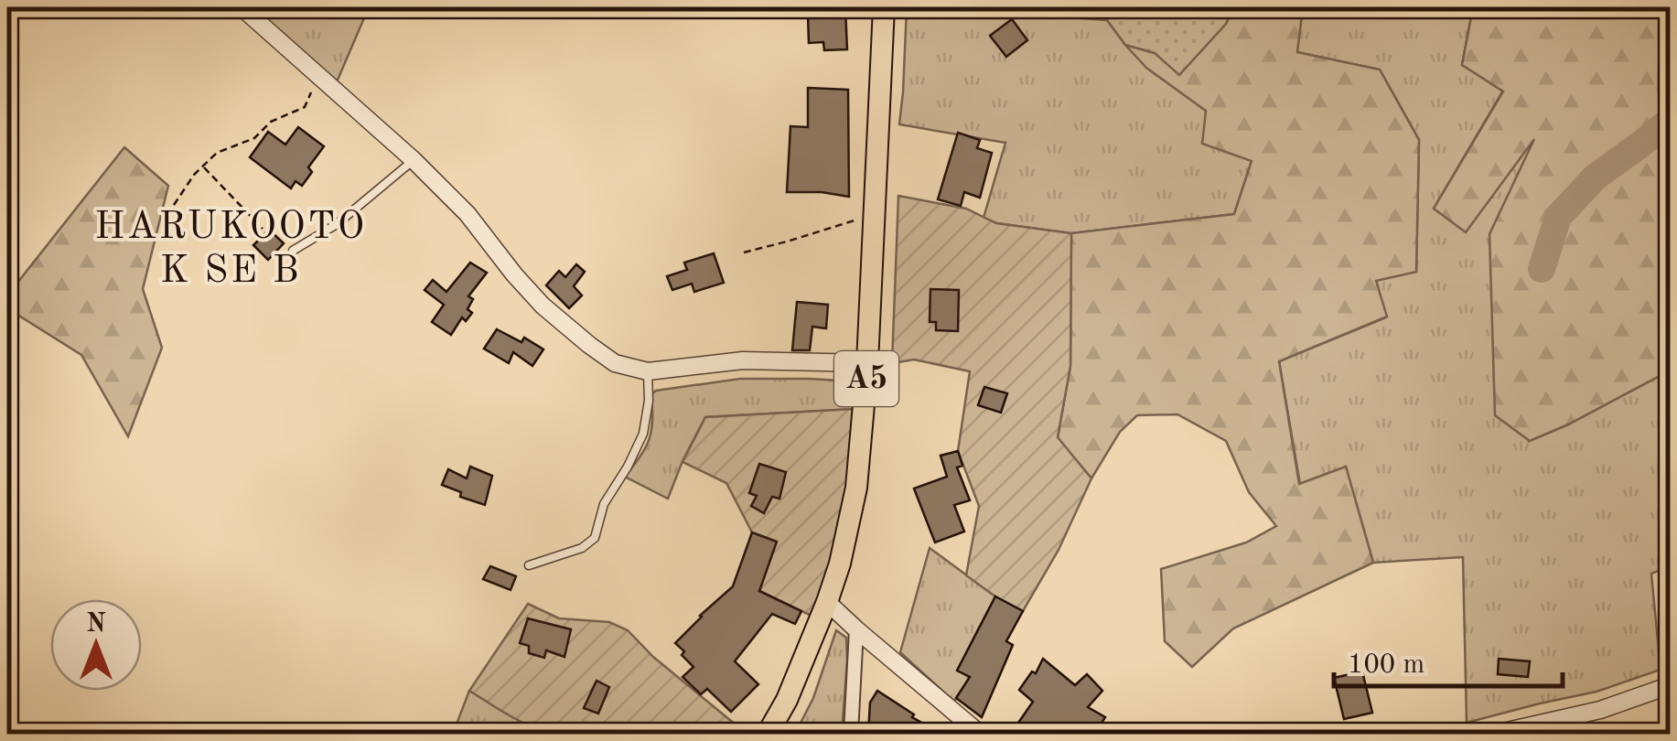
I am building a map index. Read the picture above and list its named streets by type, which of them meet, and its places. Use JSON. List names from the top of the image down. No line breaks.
{"streets":{"highway":["A5"]},"districts":["HARUKOOTO K SE B"],"scale_bar":"100 m","north":"top"}
